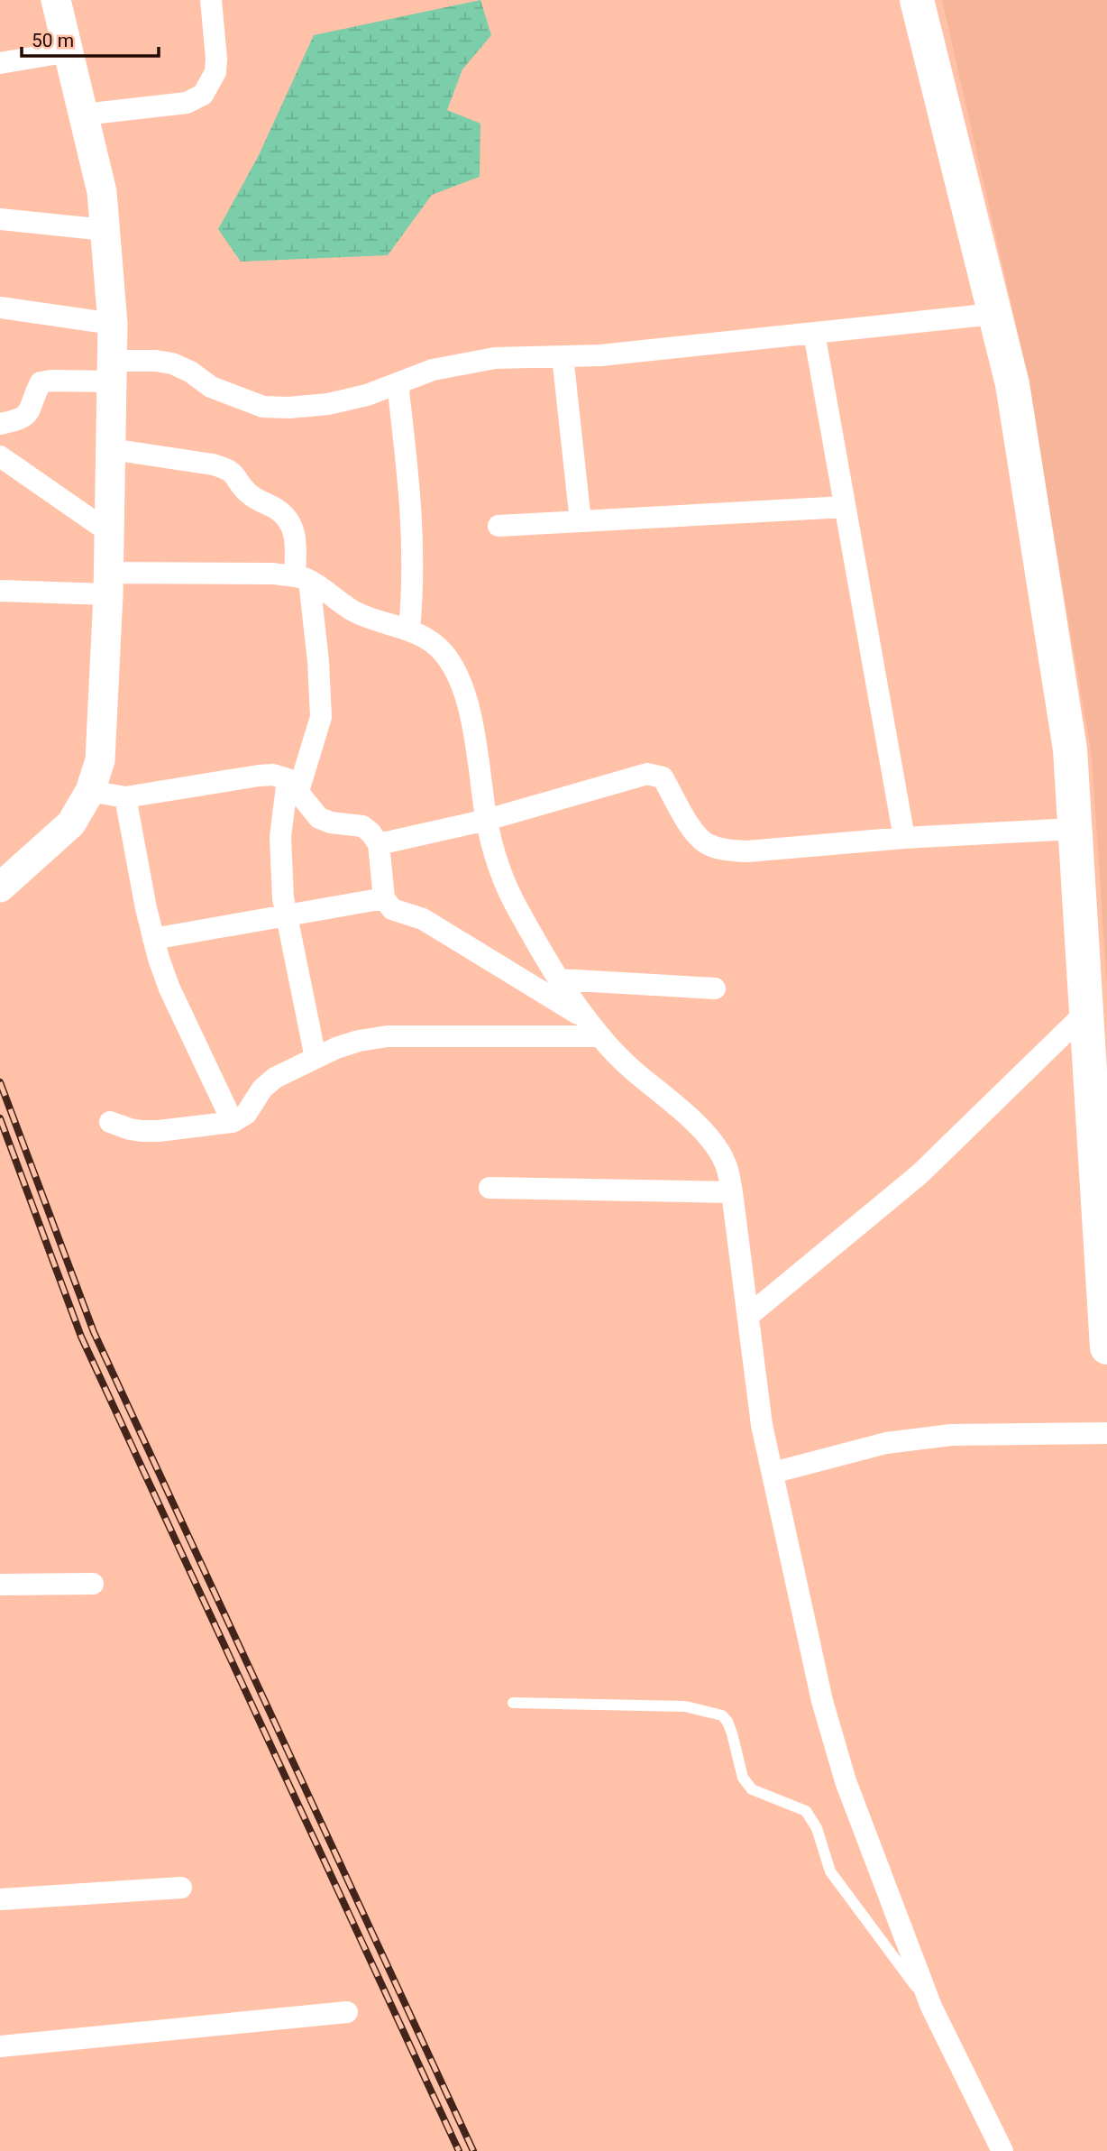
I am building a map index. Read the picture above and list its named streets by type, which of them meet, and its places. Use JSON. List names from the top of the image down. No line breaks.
{"scale_bar":"50 m"}
